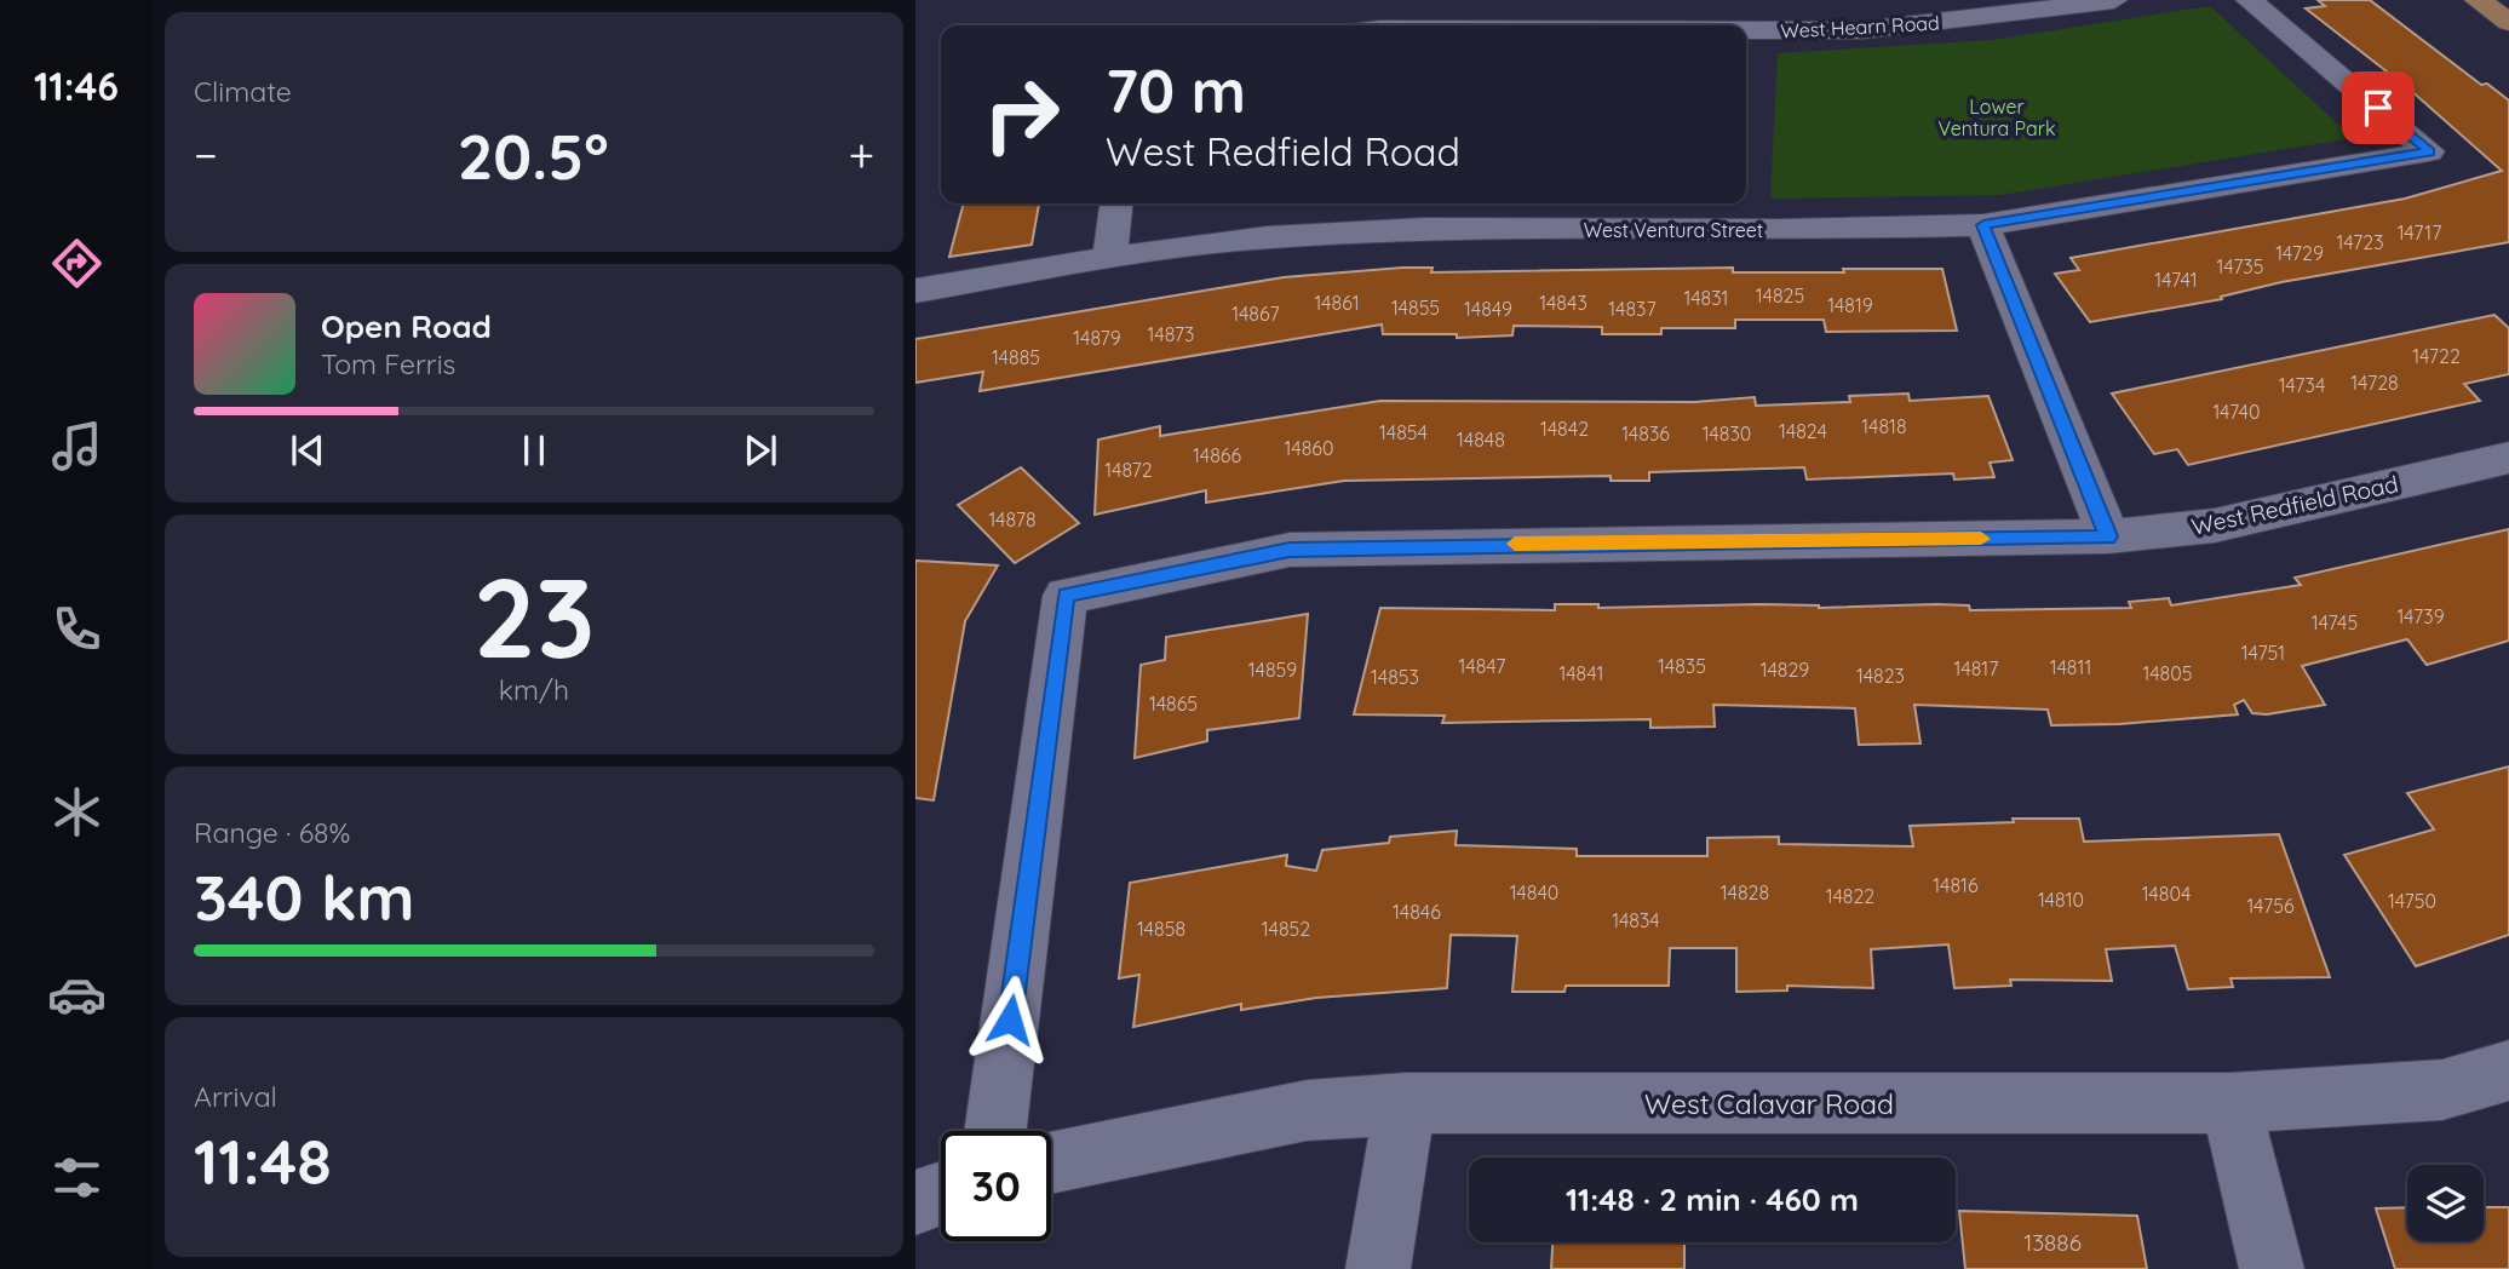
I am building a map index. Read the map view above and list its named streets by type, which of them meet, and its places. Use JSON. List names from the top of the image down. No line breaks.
{"streets":{"street":["West Hearn Road","West Ventura Street","West Redfield Road","West Calavar Road"]},"parks":["Lower Ventura Park"],"house_numbers":["14717","14723","14729","14735","14741","14825","14831","14861","14843","14819","14855","14849","14837","14867","14873","14879","14722","14885","14728","14734","14740","14818","14842","14824","14854","14836","14830","14848","14860","14866","14872","14878","14739","14745","14751","14847","14835","14811","14817","14859","14829","14841","14805","14823","14853","14865","14816","14840","14828","14804","14822","14810","14750","14756","14846","14834","14858","14852","13886"],"page":{"tabs":"11:46","tile":["Climate",["23","km/h"],["Range · 68%","340 km"],["Arrival","11:48"]],"turn":["70 m","West Redfield Road"],"heat":["−","20.5°","+"],"song":["Open Road","Tom Ferris"],"limit":"30","trip":"11:48 · 2 min · 460 m"}}
